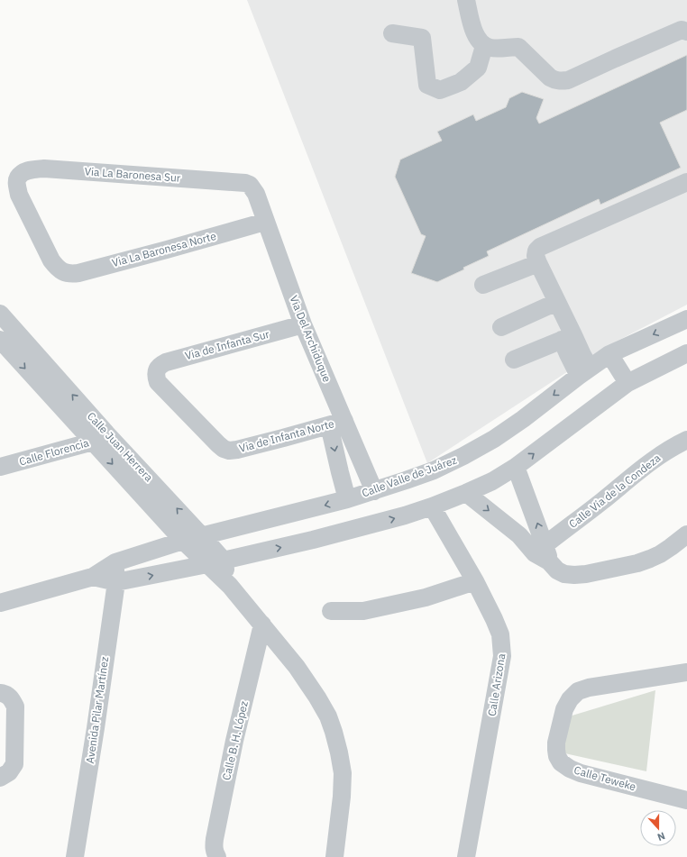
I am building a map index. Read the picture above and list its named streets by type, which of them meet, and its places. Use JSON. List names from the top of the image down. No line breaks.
{"streets":{"street":["Via La Baronesa Sur","Via La Baronesa Norte","Via Del Archiduque","Via de Infanta Sur","Via de Infanta Norte","Calle Juan Herrera","Calle Florencia","Calle Valle de Juárez","Calle Vía de la Condeza","Calle Arizona","Avenida Pilar Martínez","Calle B. H. López","Calle Teweke"]},"crossings":[["Via La Baronesa Sur","Via La Baronesa Norte"],["Via La Baronesa Sur","Via Del Archiduque"],["Via La Baronesa Norte","Via Del Archiduque"],["Via Del Archiduque","Via de Infanta Sur"],["Via Del Archiduque","Via de Infanta Norte"],["Via Del Archiduque","Calle Valle de Juárez"],["Via de Infanta Sur","Via de Infanta Norte"],["Calle Juan Herrera","Calle Florencia"],["Calle Juan Herrera","Calle Valle de Juárez"],["Calle Juan Herrera","Calle B. H. López"],["Calle Valle de Juárez","Avenida Pilar Martínez"]],"north":"bottom"}
